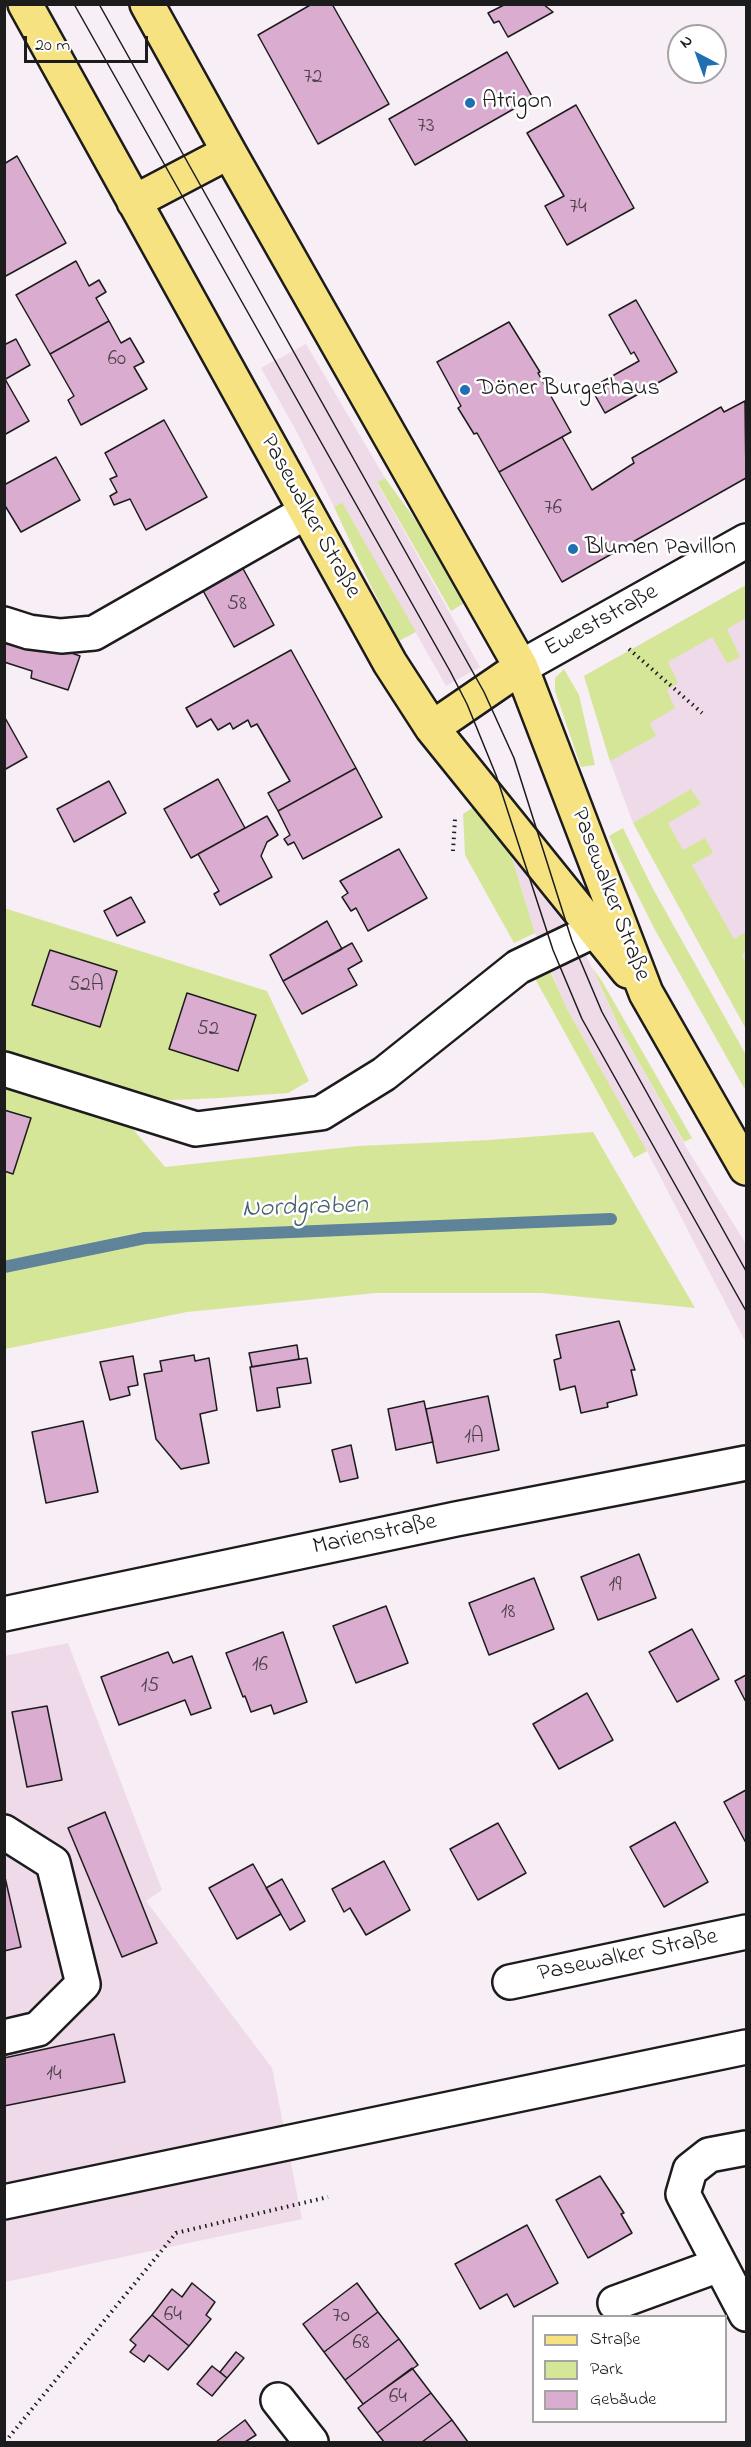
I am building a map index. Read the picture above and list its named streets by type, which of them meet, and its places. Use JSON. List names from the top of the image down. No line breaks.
{"streets":{"main road":["Pasewalker Straße"],"street":["Eweststraße","Marienstraße"]},"crossings":[["Pasewalker Straße","Eweststraße"]],"water":["Nordgraben"],"places":["Atrigon","Döner Burgerhaus","Blumen Pavillon"],"house_numbers":["72","73","74","60","76","58","52A","52","1A","19","18","16","15","14","64","70","68","64"],"legend":["Straße","Park","Gebäude"],"scale_bar":"20 m","north":"top left"}
